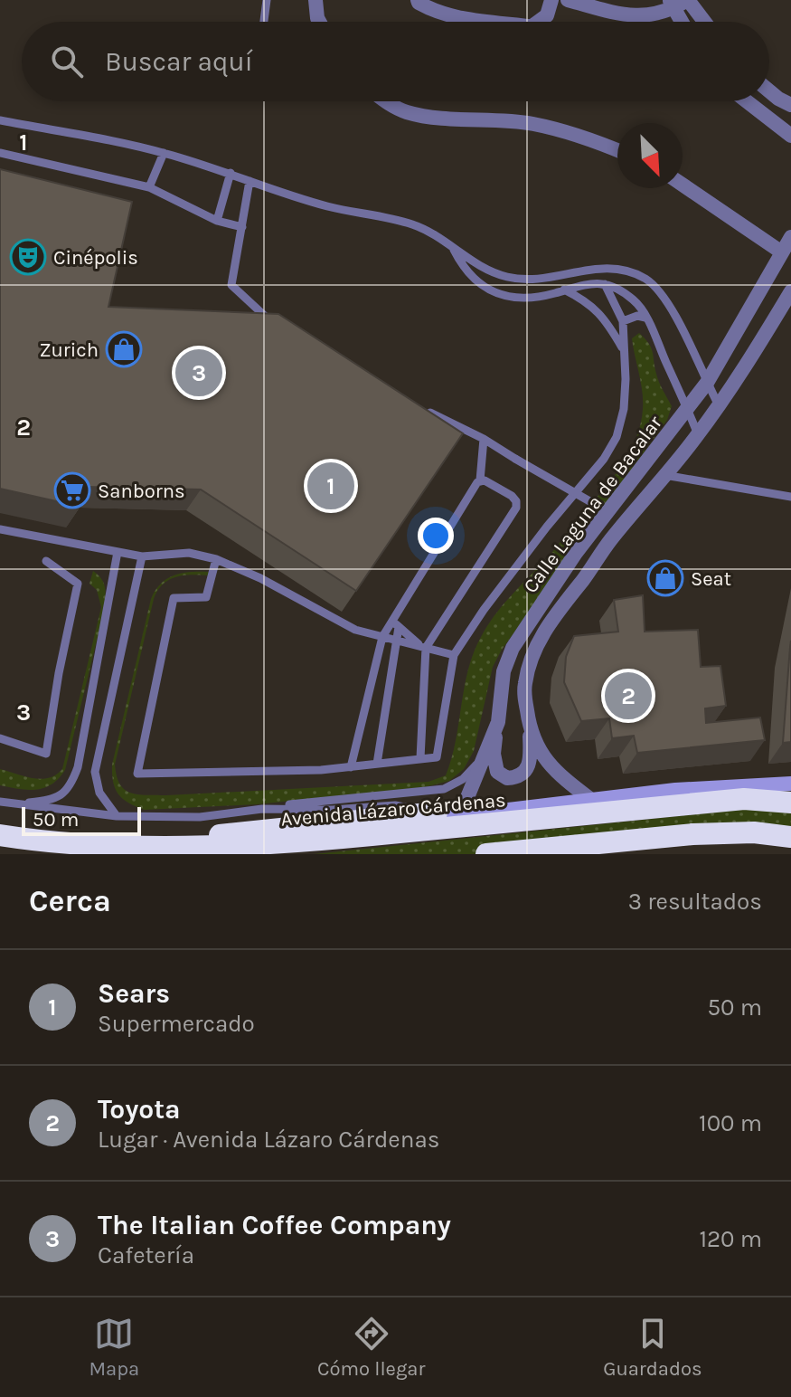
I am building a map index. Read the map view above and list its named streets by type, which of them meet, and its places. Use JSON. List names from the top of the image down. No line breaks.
{"streets":{"highway":["Avenida Lázaro Cárdenas"],"street":["Calle Laguna de Bacalar"]},"crossings":[["Calle Laguna de Bacalar","Avenida Lázaro Cárdenas"]],"places":{"theatre":["Cinépolis"],"shop":["Zurich","Seat"],"supermarket":["Sanborns"]},"scale_bar":"50 m","north":"bottom right","page":{"search":"Buscar aquí","pins":["3","1","2"],"scale":"50 m","heading":["Cerca","3 resultados"],"list":[{"mark":"1","name":"Sears","note":"Supermercado","value":"50 m"},{"mark":"2","name":"Toyota","note":"Lugar · Avenida Lázaro Cárdenas","value":"100 m"},{"mark":"3","name":"The Italian Coffee Company","note":"Cafetería","value":"120 m"}],"nav":["Mapa","Cómo llegar","Guardados"]},"grid":{"rows":["1","2","3"]}}
